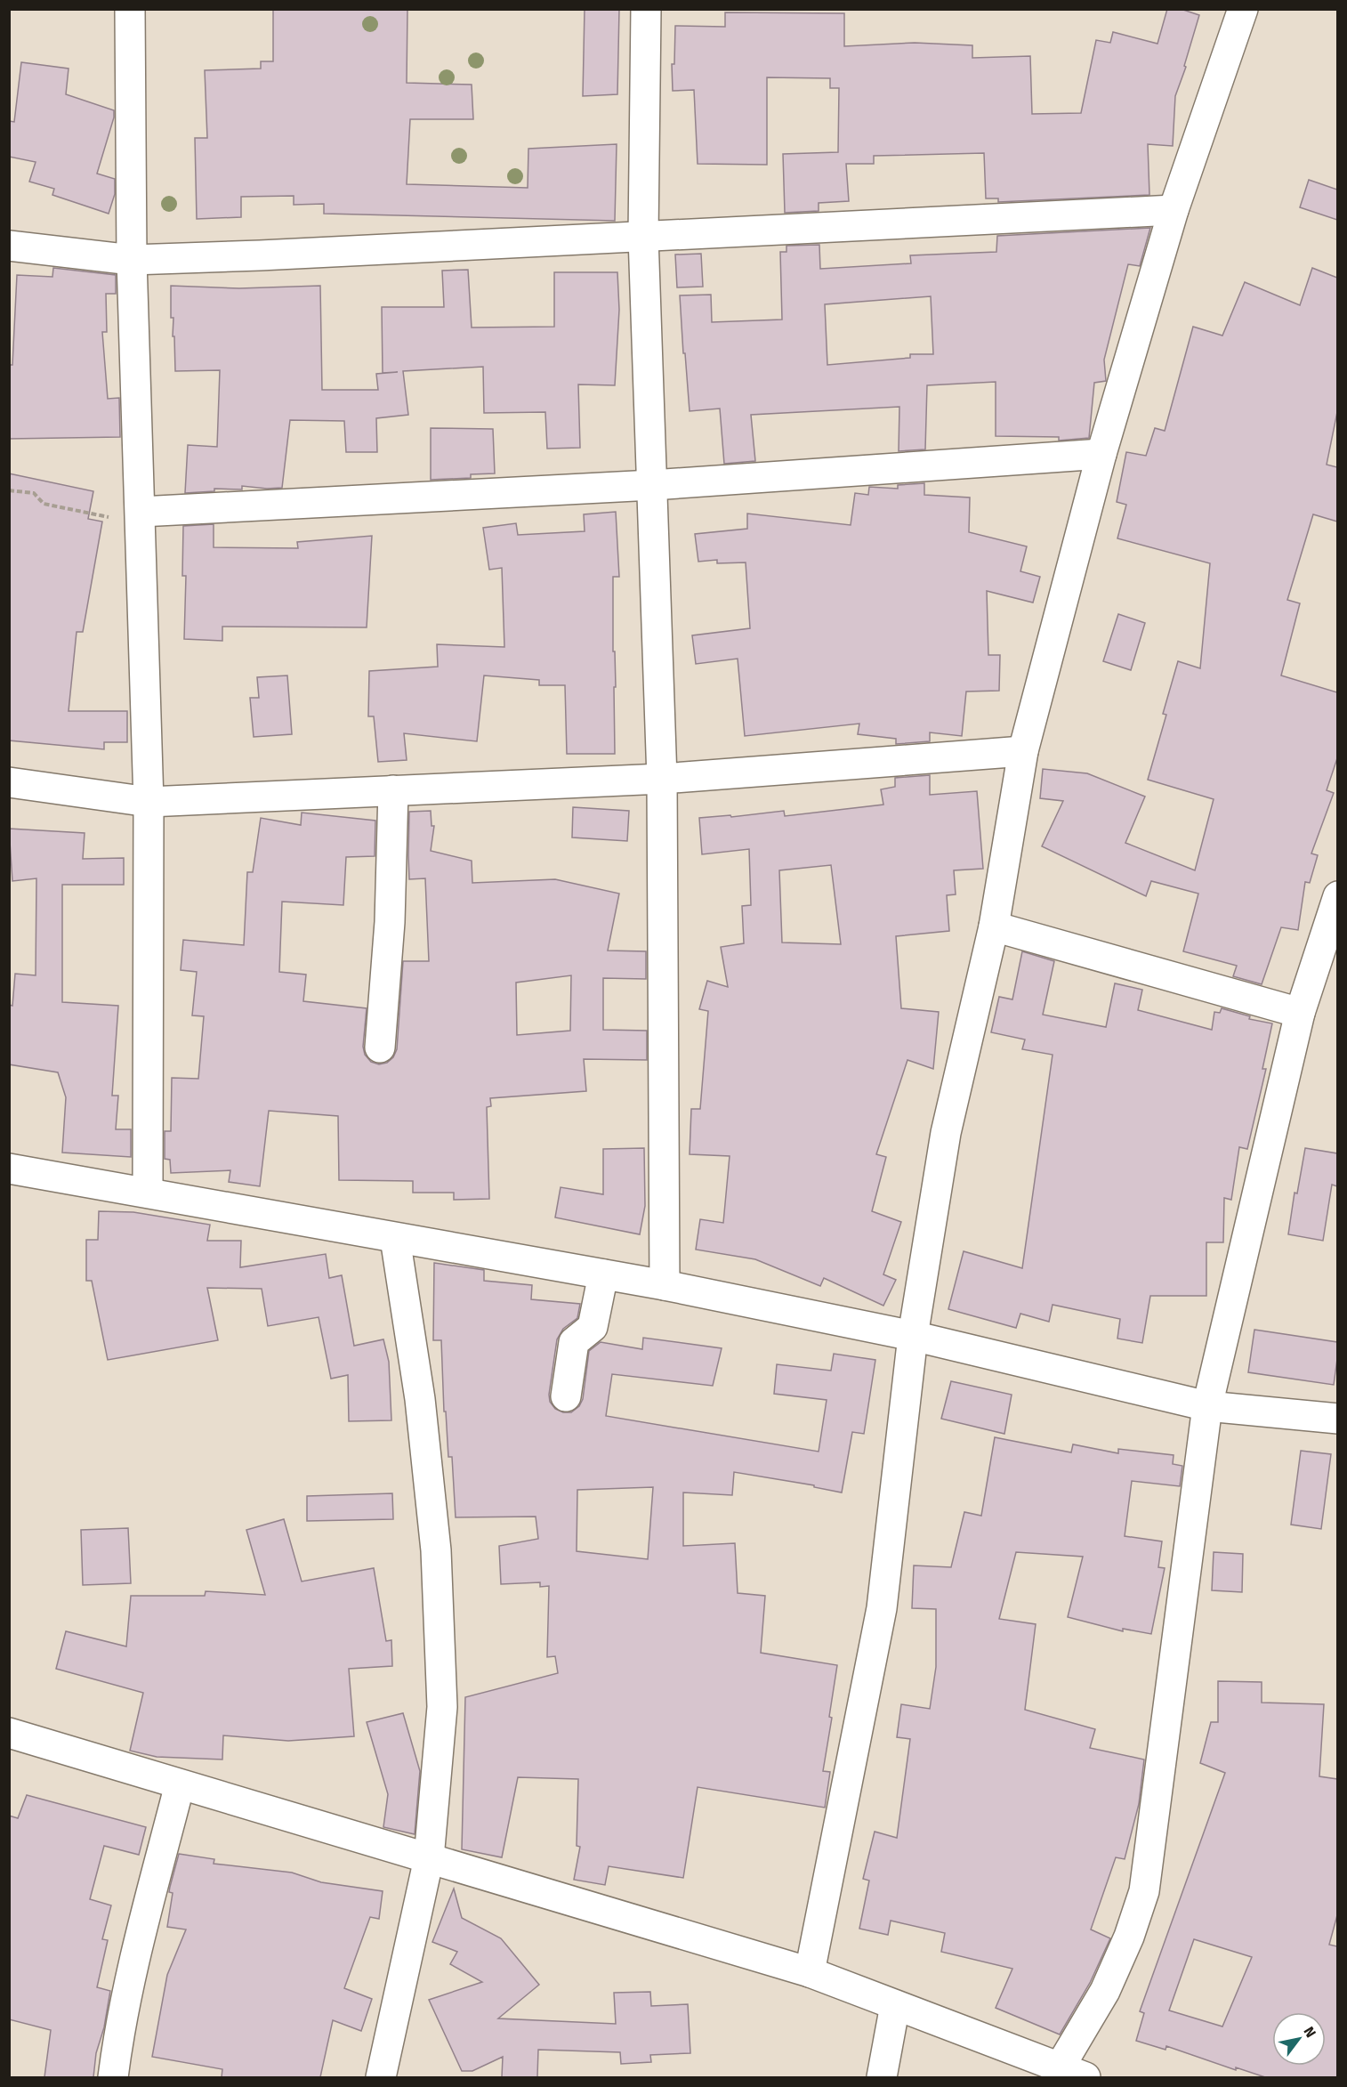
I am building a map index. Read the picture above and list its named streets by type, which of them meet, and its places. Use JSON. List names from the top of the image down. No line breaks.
{"north":"top right"}
